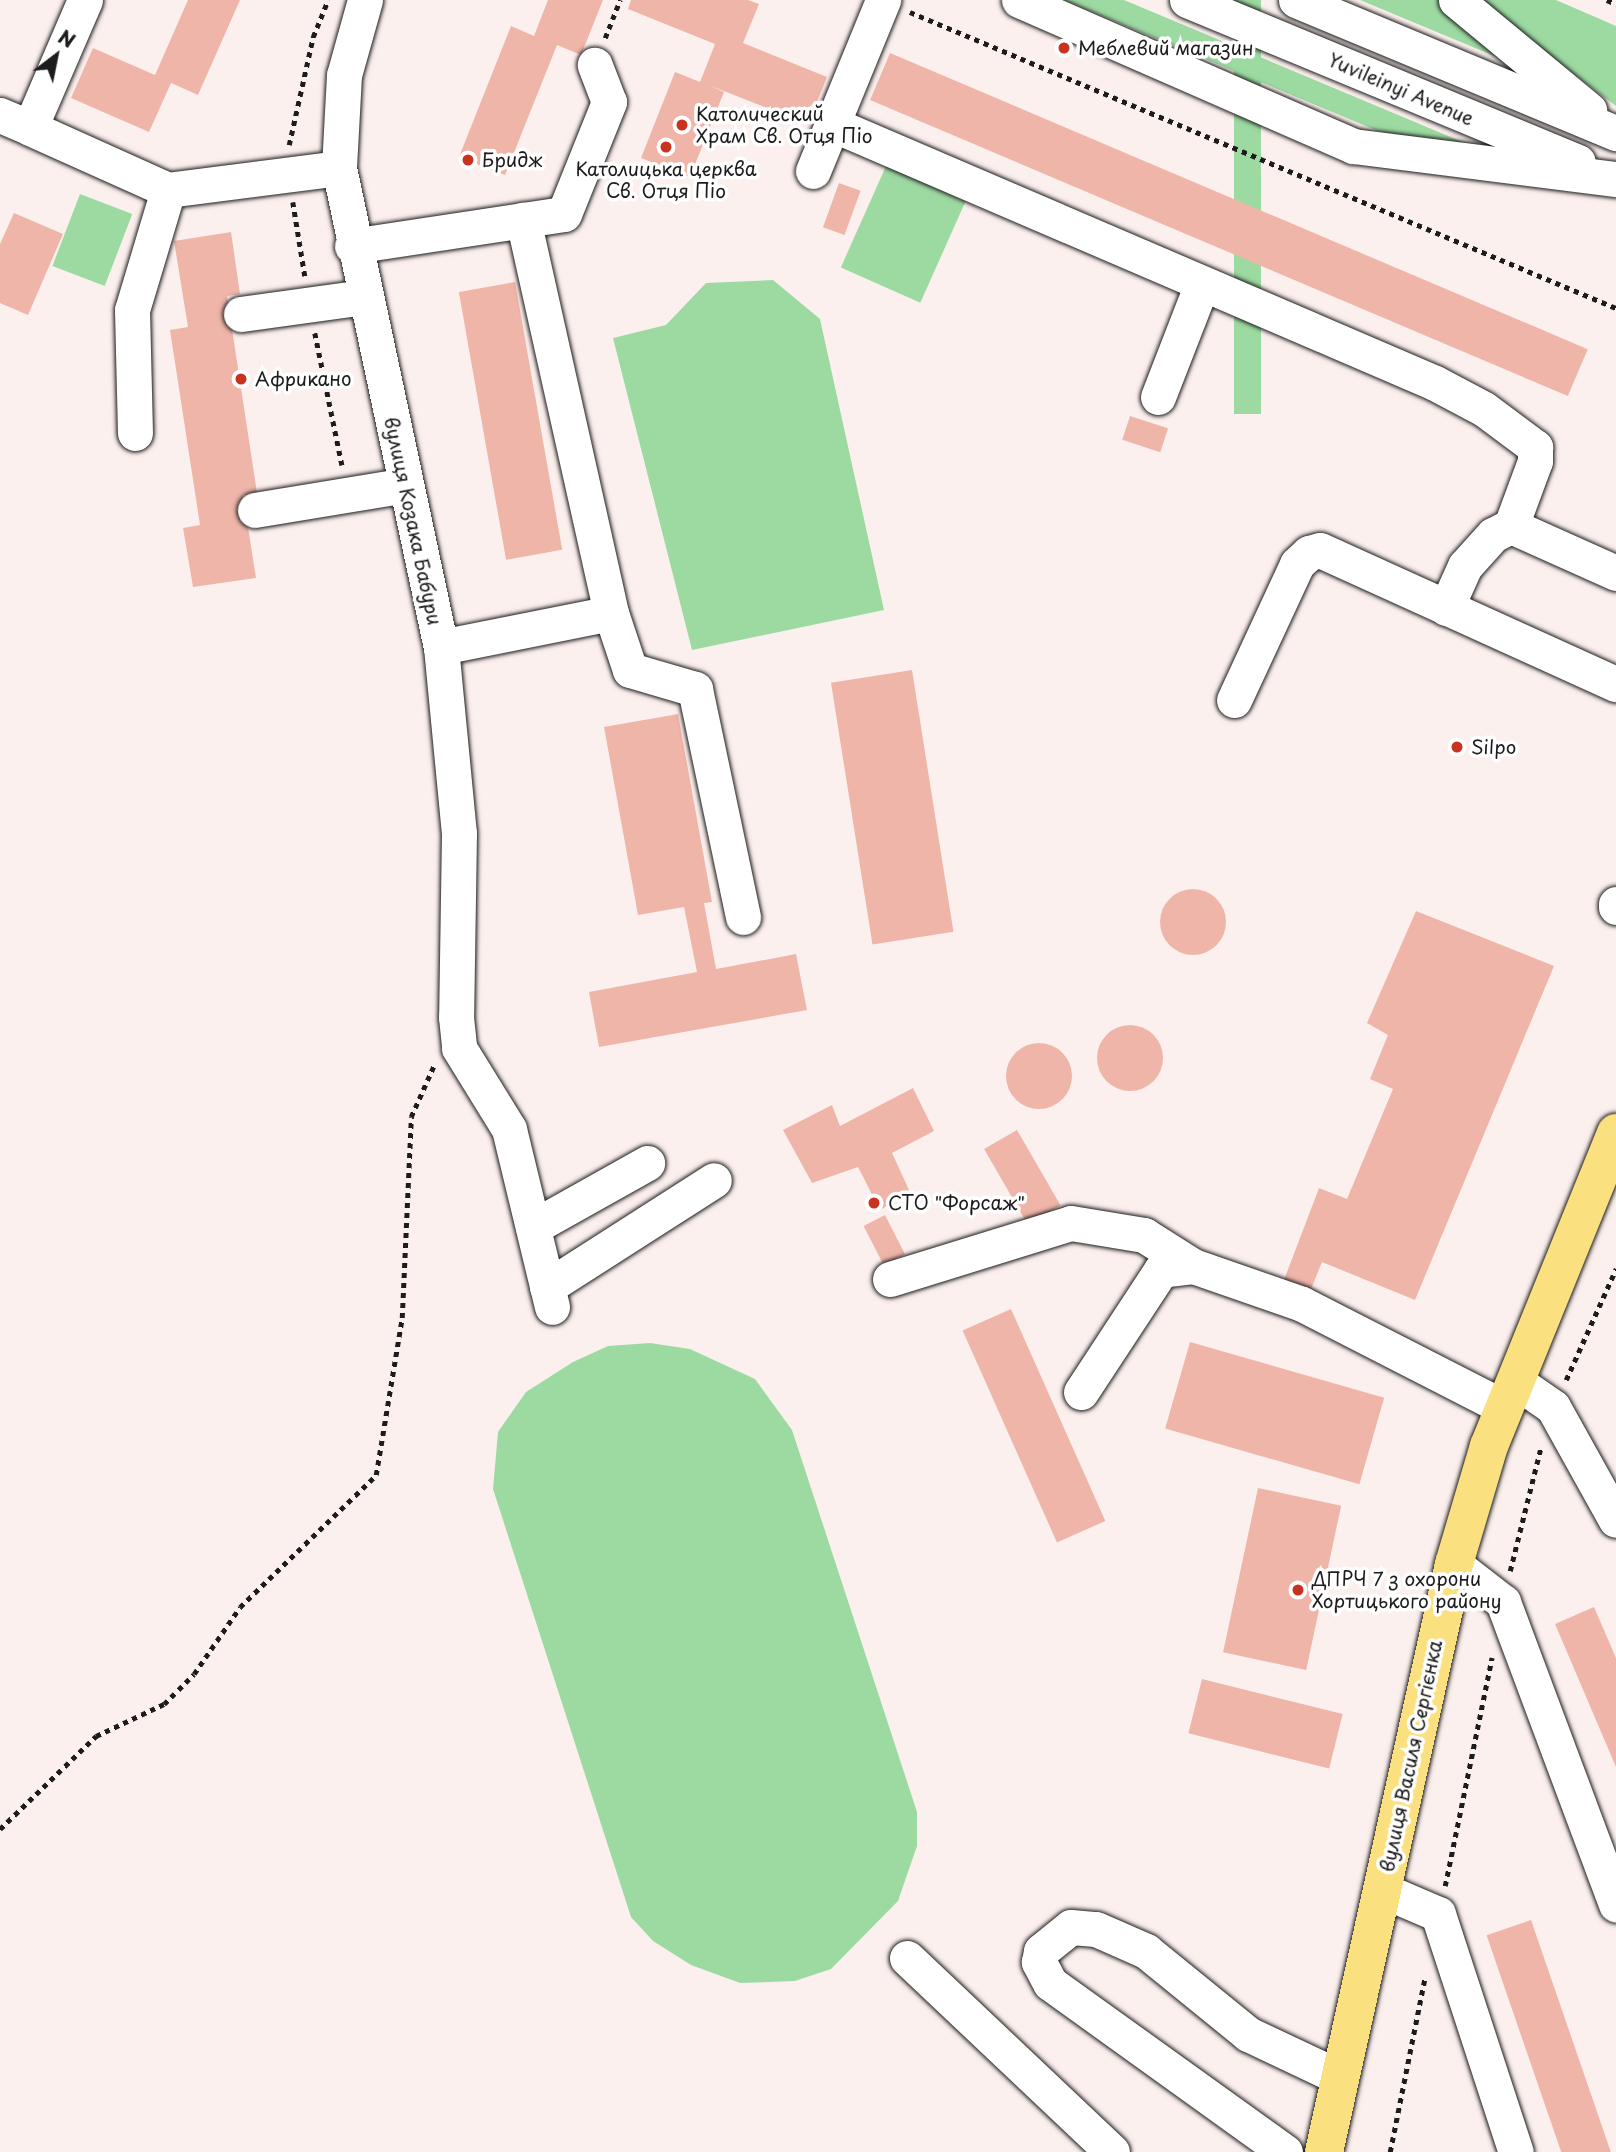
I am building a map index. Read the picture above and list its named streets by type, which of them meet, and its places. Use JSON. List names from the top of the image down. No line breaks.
{"streets":{"main road":["вулиця Василя Сергієнка"],"street":["Yuvileinyi Avenue","вулиця Козака Бабури"]},"places":["Меблевий магазин","Католический Храм Св. Отця Піо","Католицька церква Св. Отця Піо","Бридж","Африкано","Silpo","СТО \"Форсаж\"","ДПРЧ 7 з охорони Хортицького району"],"north":"top right"}
